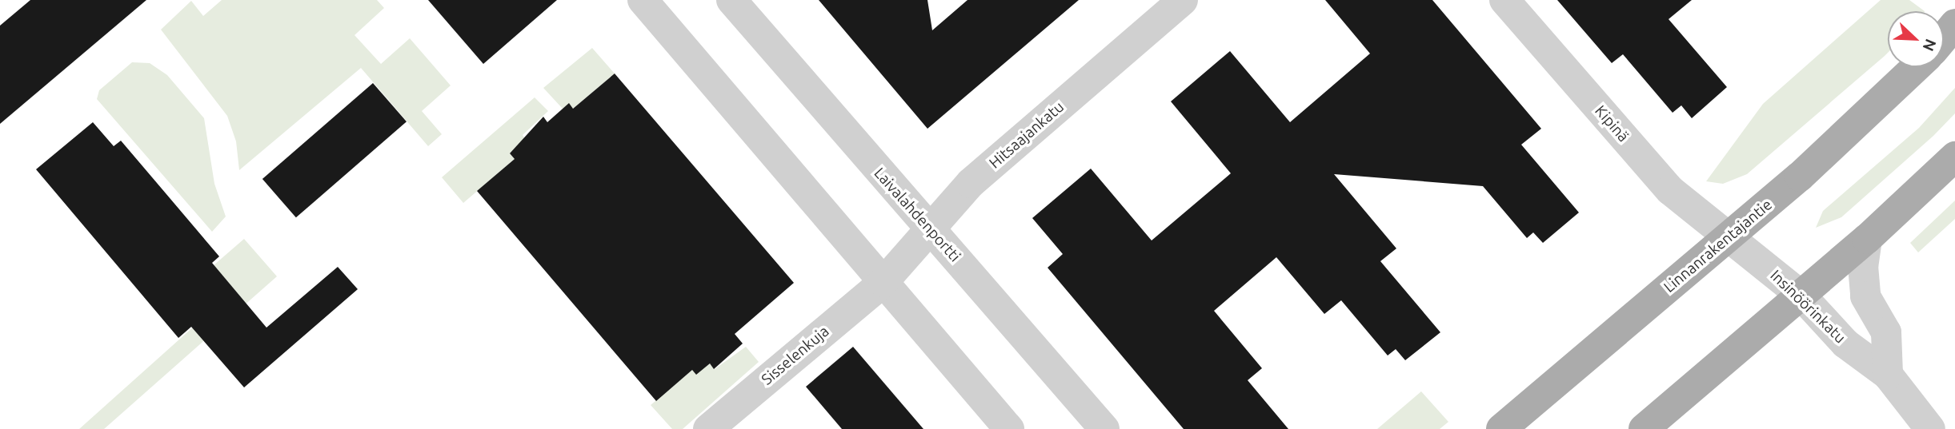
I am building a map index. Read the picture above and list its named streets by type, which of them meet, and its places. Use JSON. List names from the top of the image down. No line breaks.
{"streets":{"main road":["Linnanrakentajantie"],"street":["Kipinä","Hitsaajankatu","Laivalahdenportti","Insinöörinkatu","Sisselenkuja"]},"crossings":[["Kipinä","Linnanrakentajantie"],["Kipinä","Insinöörinkatu"],["Hitsaajankatu","Laivalahdenportti"],["Hitsaajankatu","Sisselenkuja"],["Linnanrakentajantie","Insinöörinkatu"]],"north":"bottom right"}
